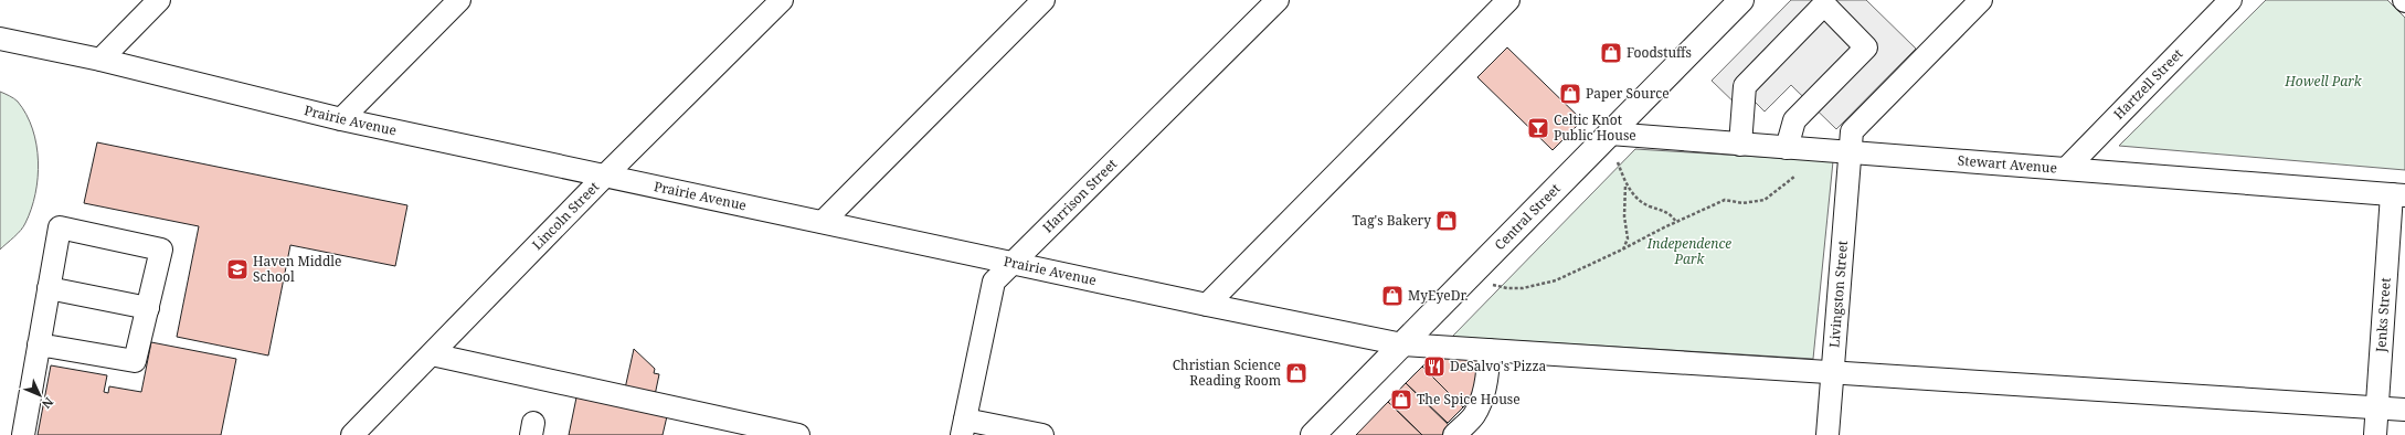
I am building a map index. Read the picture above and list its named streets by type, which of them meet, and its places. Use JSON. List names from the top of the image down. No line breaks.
{"streets":{"main road":["Central Street"],"street":["Hartzell Street","Prairie Avenue","Stewart Avenue","Harrison Street","Lincoln Street","Livingston Street","Jenks Street"]},"crossings":[["Hartzell Street","Stewart Avenue"],["Prairie Avenue","Harrison Street"],["Prairie Avenue","Lincoln Street"],["Prairie Avenue","Central Street"],["Prairie Avenue","Livingston Street"],["Prairie Avenue","Jenks Street"],["Stewart Avenue","Central Street"],["Stewart Avenue","Livingston Street"],["Stewart Avenue","Jenks Street"]],"parks":["Howell Park","Independence Park"],"places":{"shop":["Foodstuffs","Paper Source","Tag's Bakery","MyEyeDr.","Christian Science Reading Room","The Spice House"],"bar":["Celtic Knot Public House"],"school or university":["Haven Middle School"],"restaurant":["DeSalvo's Pizza"]},"north":"bottom right"}
